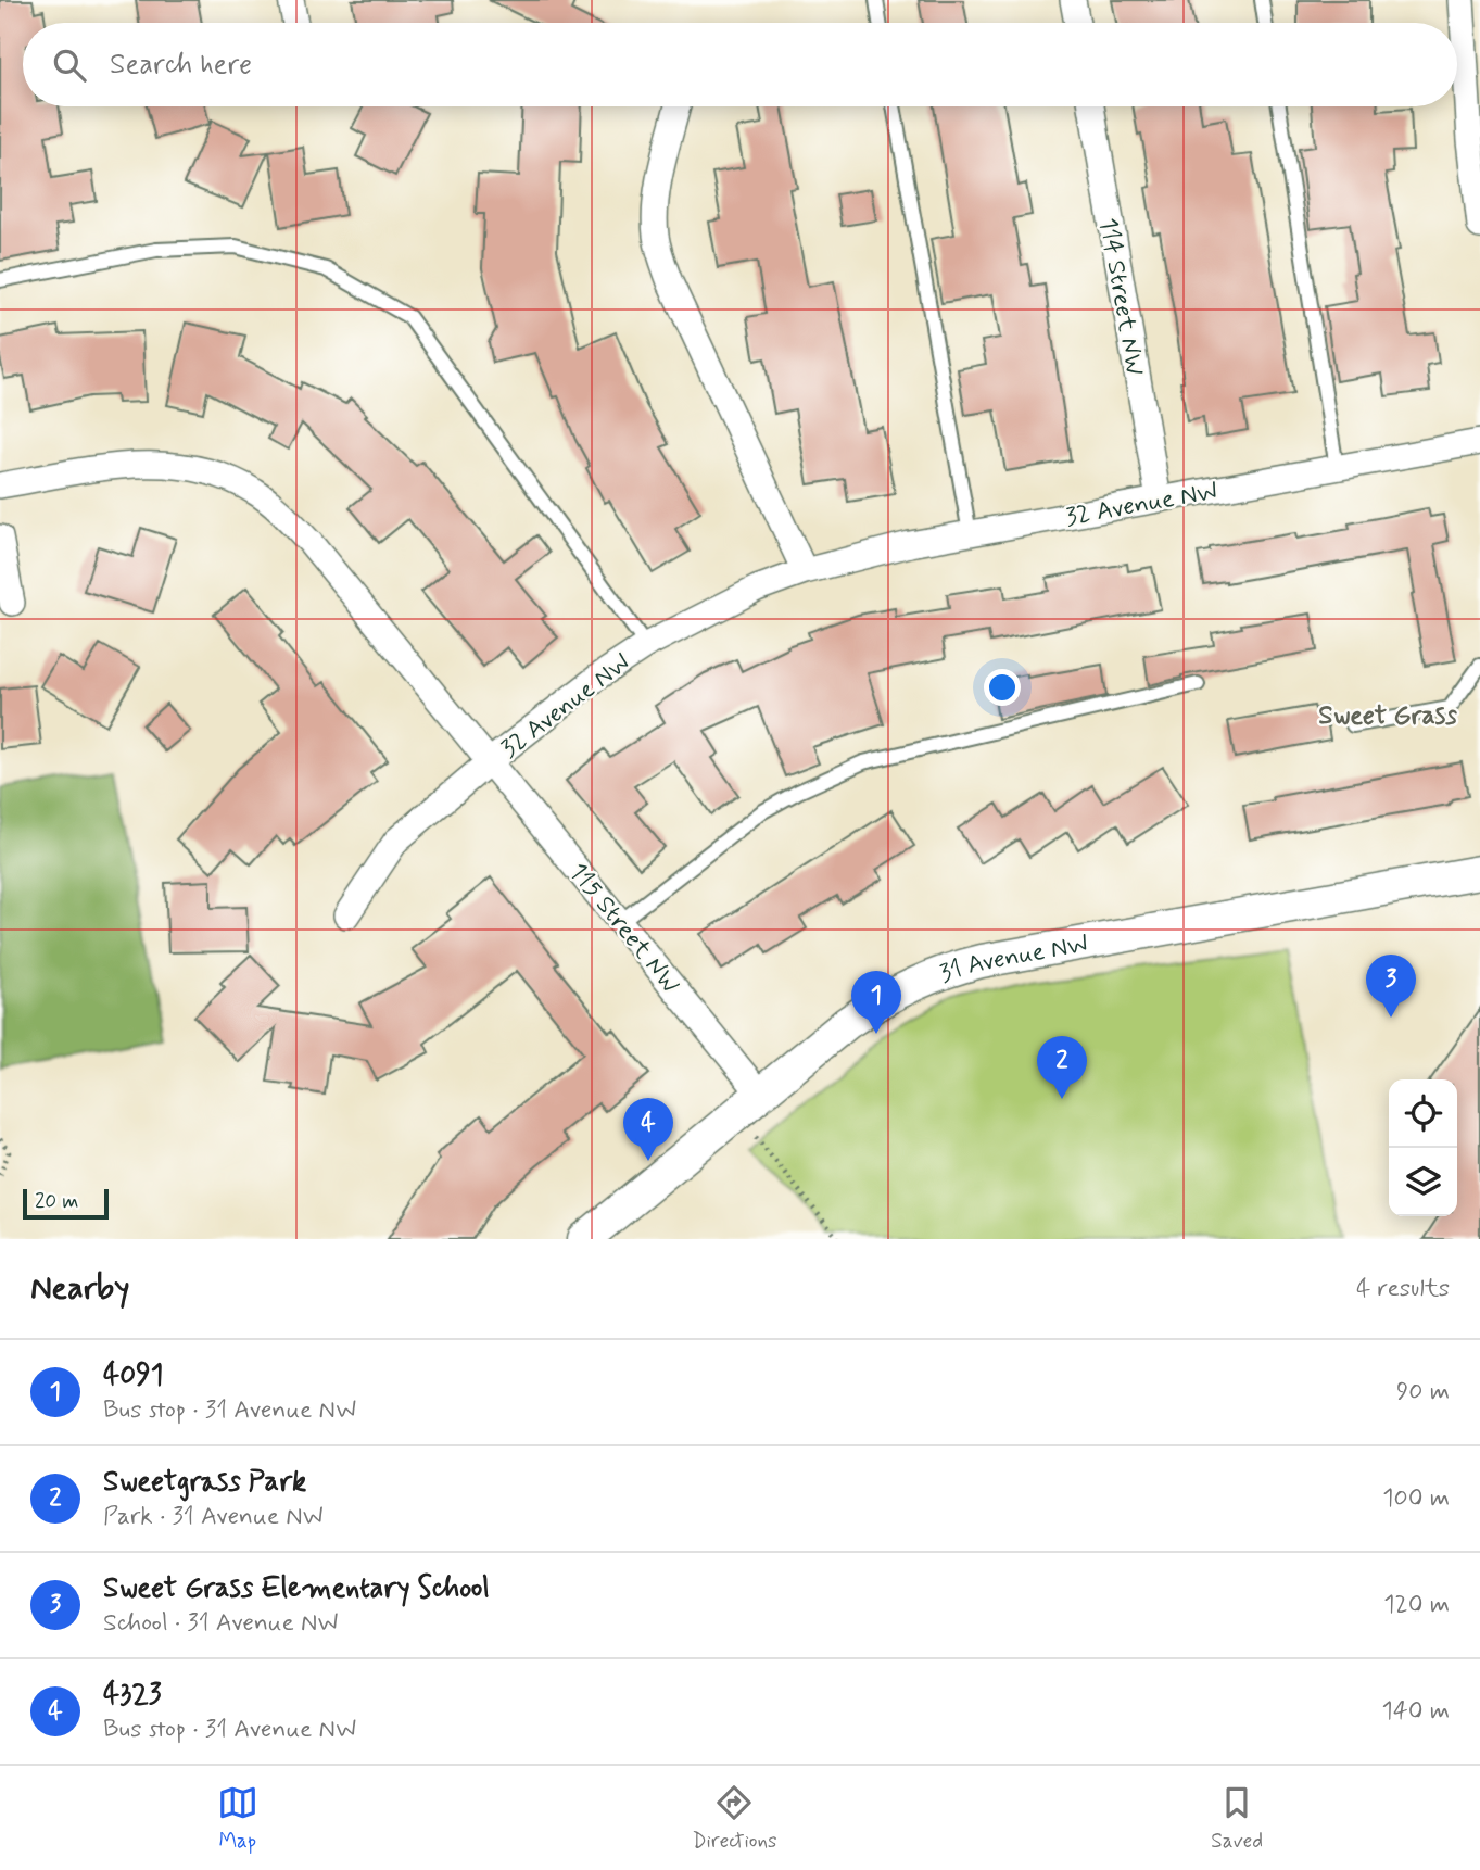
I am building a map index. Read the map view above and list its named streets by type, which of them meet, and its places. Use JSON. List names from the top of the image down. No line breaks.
{"streets":{"street":["114 Street NW","32 Avenue NW","115 Street NW","31 Avenue NW"]},"crossings":[["114 Street NW","32 Avenue NW"],["32 Avenue NW","115 Street NW"],["115 Street NW","31 Avenue NW"]],"districts":["Sweet Grass"],"scale_bar":"20 m","page":{"search":"Search here","pins":["3","1","2","4"],"scale":"20 m","heading":["Nearby","4 results"],"list":[{"mark":"1","name":"4091","note":"Bus stop · 31 Avenue NW","value":"90 m"},{"mark":"2","name":"Sweetgrass Park","note":"Park · 31 Avenue NW","value":"100 m"},{"mark":"3","name":"Sweet Grass Elementary School","note":"School · 31 Avenue NW","value":"120 m"},{"mark":"4","name":"4323","note":"Bus stop · 31 Avenue NW","value":"140 m"}],"nav":["Map","Directions","Saved"]}}
